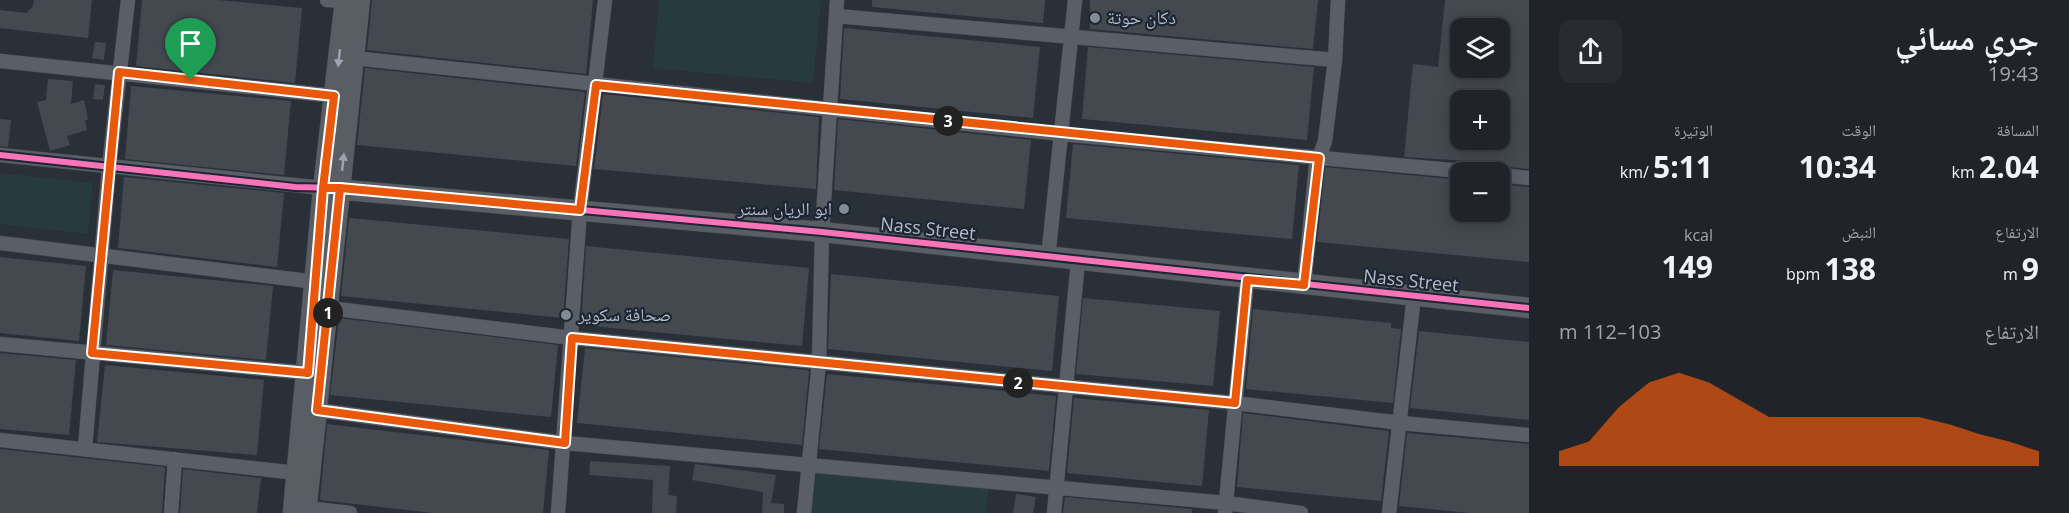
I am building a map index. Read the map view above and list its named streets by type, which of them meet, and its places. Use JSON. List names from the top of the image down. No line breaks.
{"streets":{"street":["Nass Street"]},"places":["دكان حوتة","ابو الريان سنتر","صحافة سكوير"],"page":{"heading":["جري مسائي","19:43"],"map_buttons":["+","−"],"stats":[["المسافة","2.04 km"],["الوقت","10:34"],["الوتيرة","5:11 /km"],["الارتفاع","9 m"],["النبض","138 bpm"],["kcal","149"]],"pins":["3","1","2"],"chart":["الارتفاع","103–112 m"]}}
